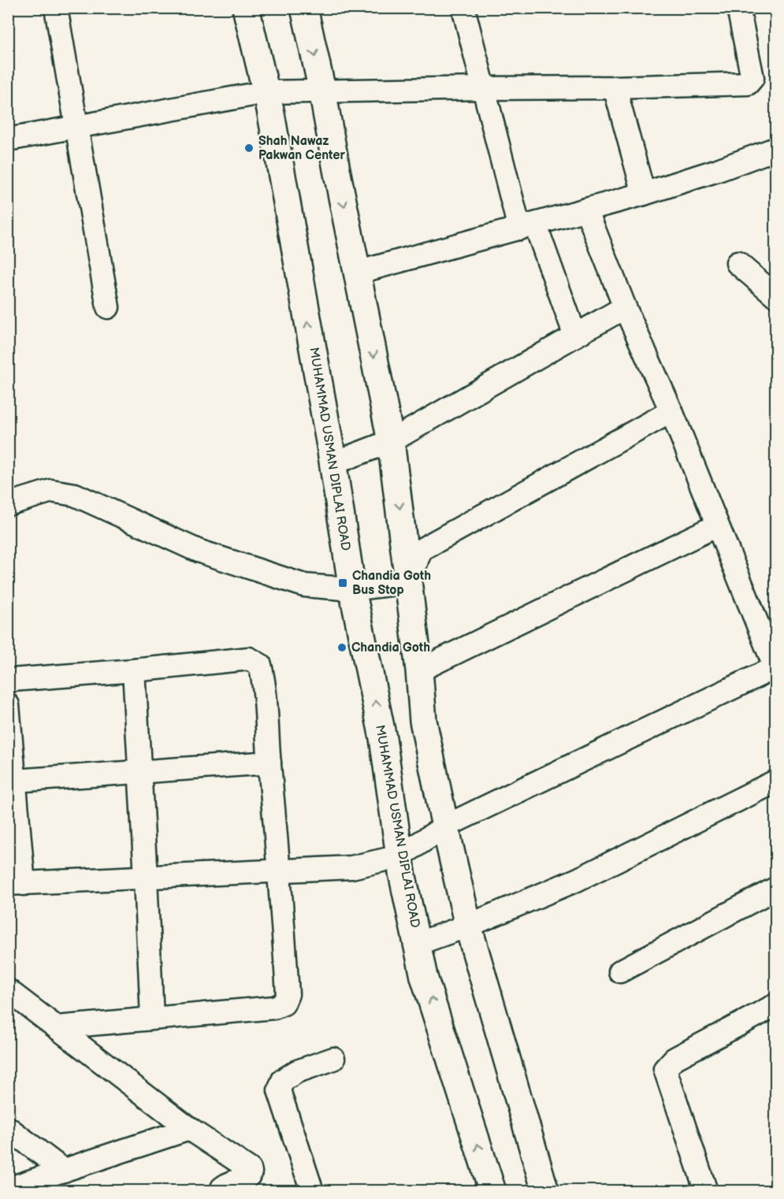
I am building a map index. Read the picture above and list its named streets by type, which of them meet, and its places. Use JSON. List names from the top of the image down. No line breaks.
{"streets":{"street":["MUHAMMAD USMAN DIPLAI ROAD"]},"places":{"other":["Shah Nawaz Pakwan Center","Chandia Goth"],"transit":["Chandia Goth Bus Stop"]}}
